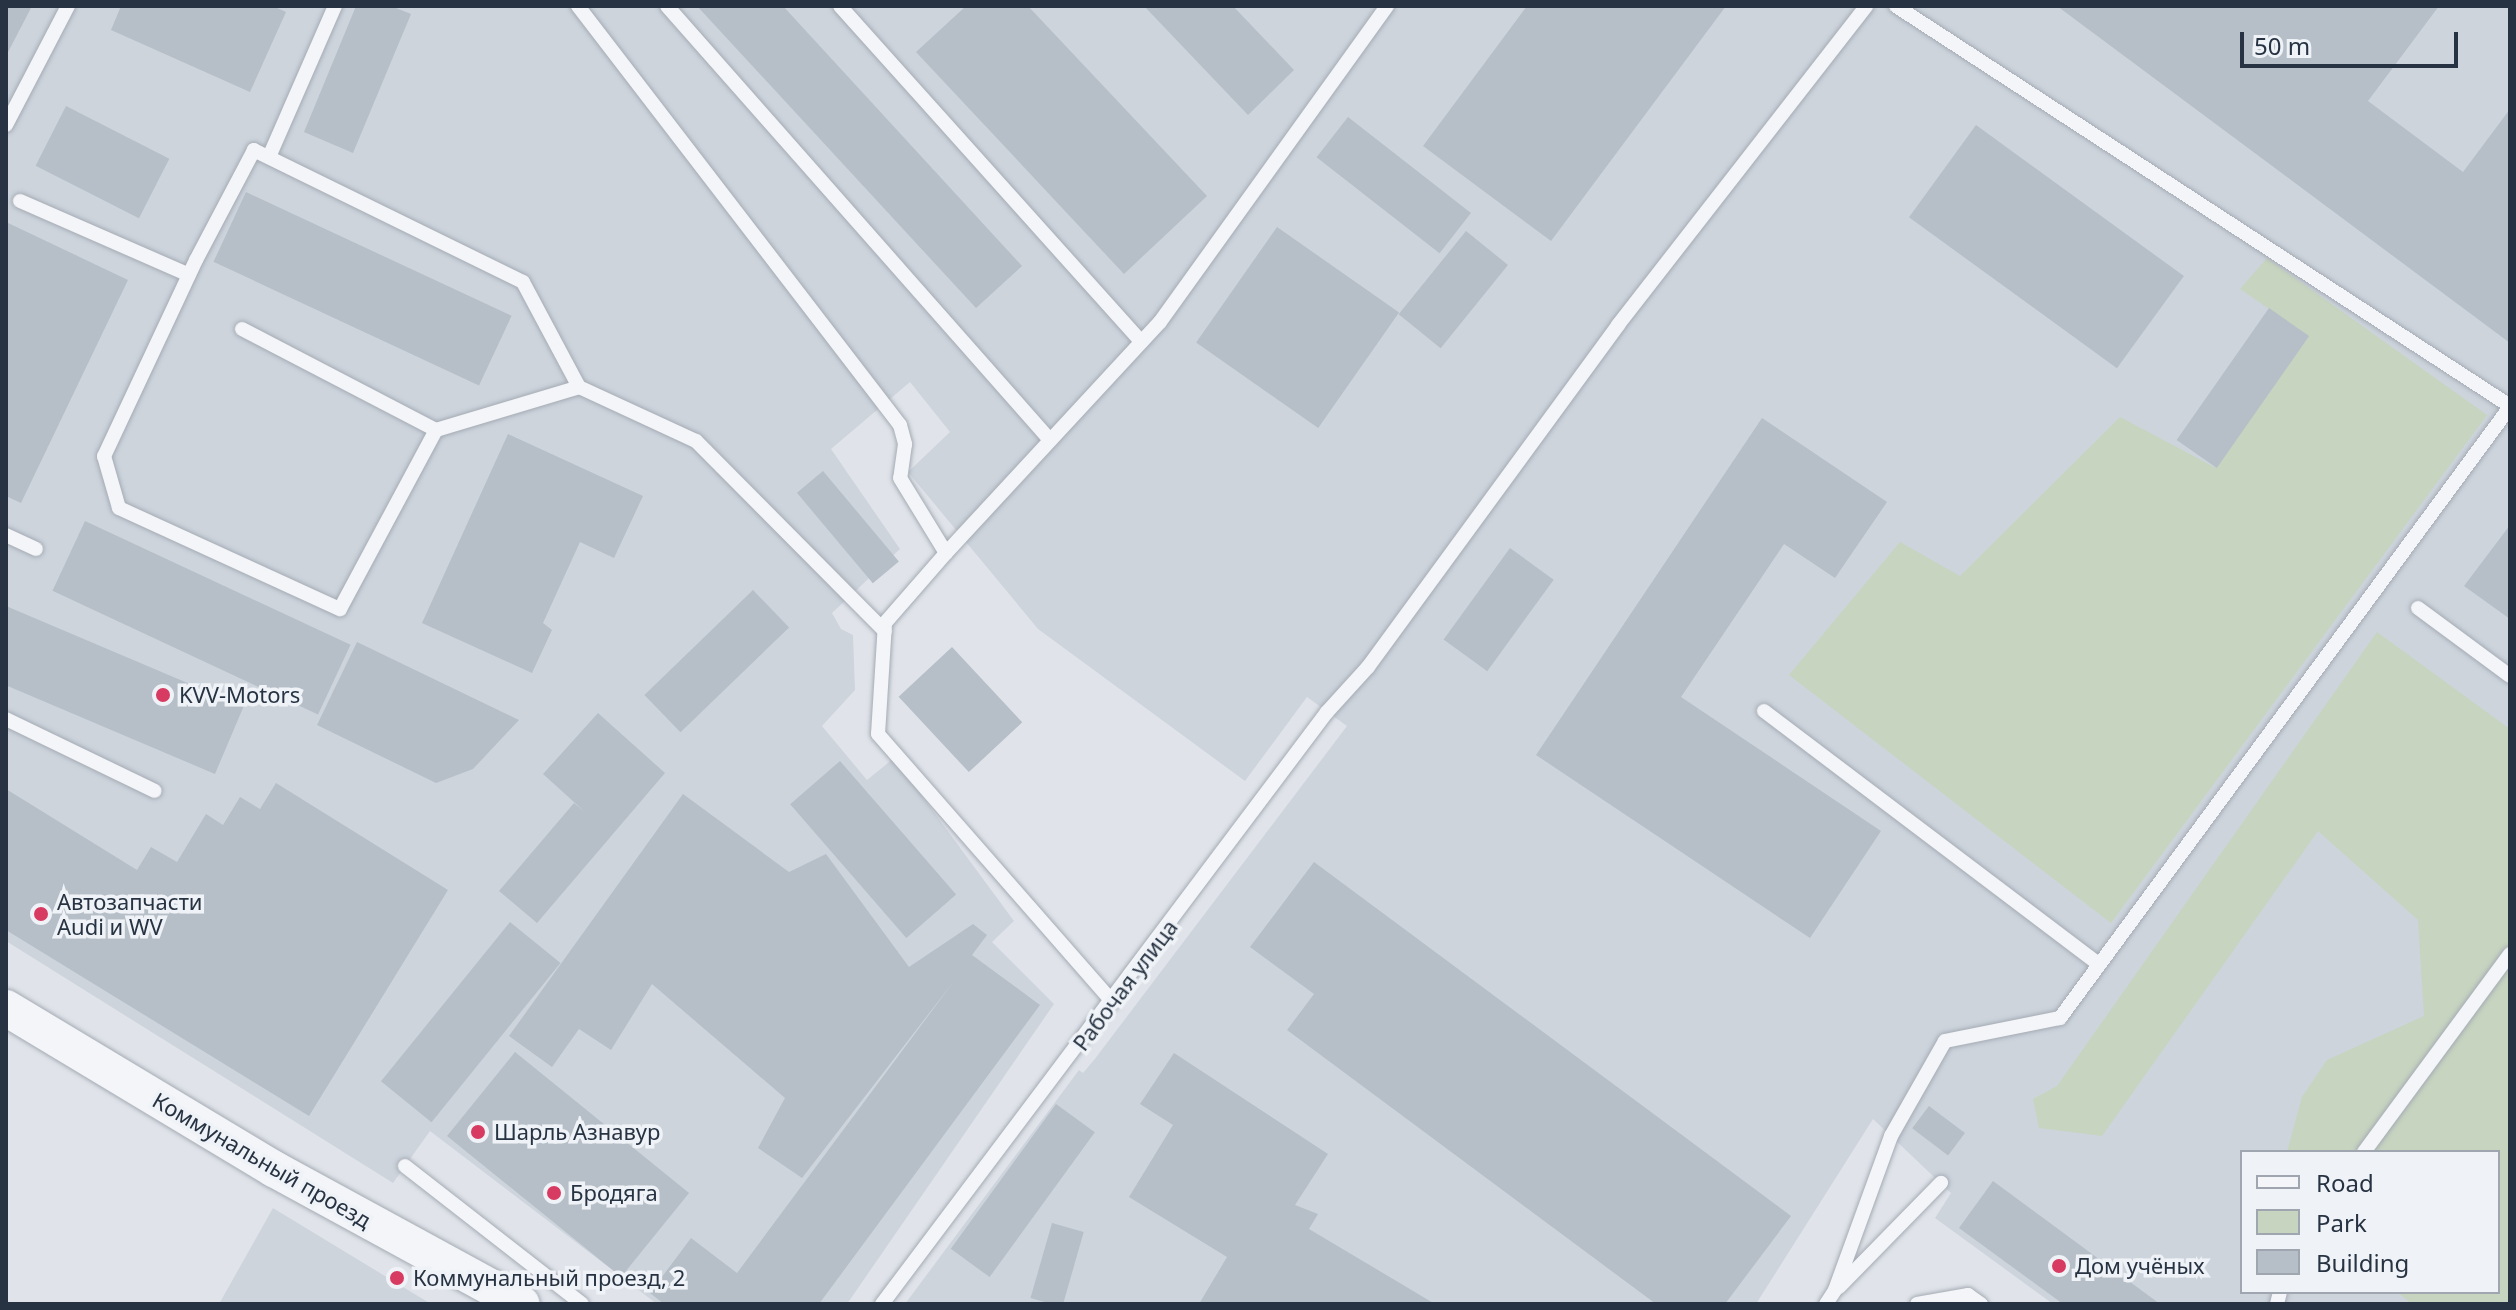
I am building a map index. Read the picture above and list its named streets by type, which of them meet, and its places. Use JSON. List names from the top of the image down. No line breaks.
{"streets":{"street":["Коммунальный проезд"],"lane":["Рабочая улица"]},"places":["KVV-Motors","Автозапчасти Audi и WV","Шарль Азнавур","Бродяга","Дом учёных","Коммунальный проезд, 2"],"legend":["Road","Park","Building"],"scale_bar":"50 m"}
